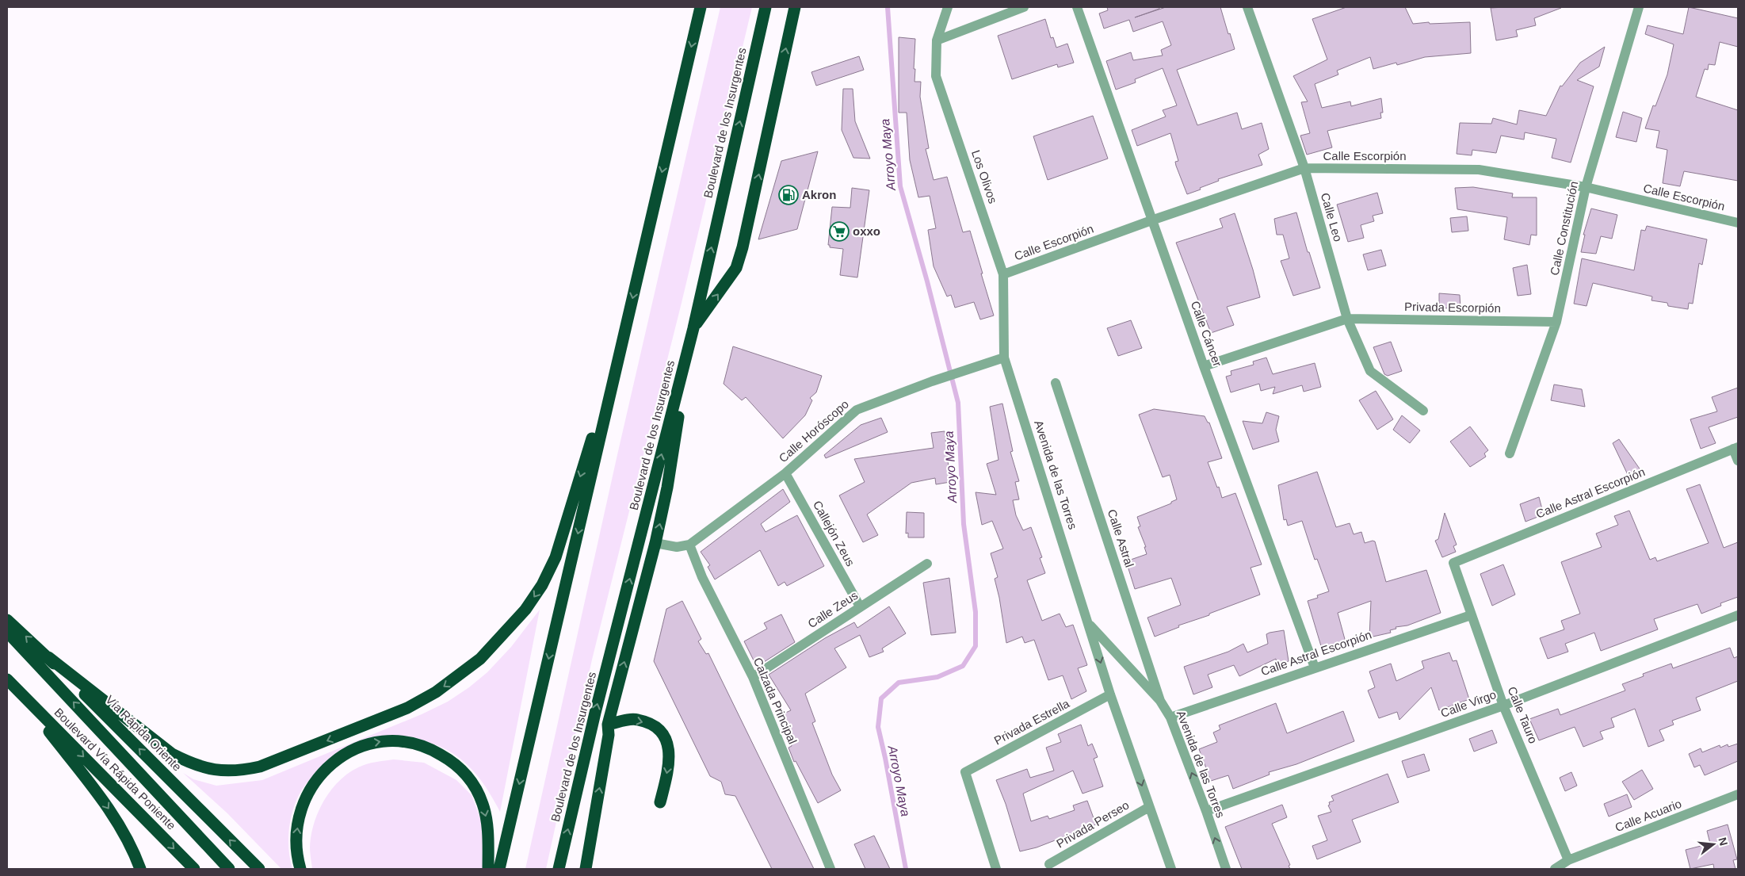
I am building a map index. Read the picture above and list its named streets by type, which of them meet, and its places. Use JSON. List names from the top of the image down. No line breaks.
{"streets":{"highway":["Boulevard de los Insurgentes","Vía Rápida Oriente","Boulevard Vía Rápida Poniente"],"street":["Calle Escorpión","Los Olivos","Calle Leo","Calle Constitución","Privada Escorpión","Calle Cáncer","Calle Horóscopo","Avenida de las Torres","Calle Astral Escorpión","Callejón Zeus","Calle Astral","Calle Zeus","Calzada Principal","Calle Virgo","Calle Tauro","Privada Estrella","Calle Acuario","Privada Perseo"]},"crossings":[["Calle Escorpión","Los Olivos"],["Calle Escorpión","Calle Leo"],["Calle Escorpión","Calle Constitución"],["Calle Escorpión","Calle Cáncer"],["Los Olivos","Calle Horóscopo"],["Los Olivos","Avenida de las Torres"],["Calle Leo","Privada Escorpión"],["Calle Constitución","Privada Escorpión"],["Calle Cáncer","Calle Astral Escorpión"],["Calle Horóscopo","Avenida de las Torres"],["Calle Horóscopo","Callejón Zeus"],["Calle Horóscopo","Calzada Principal"],["Avenida de las Torres","Calle Astral Escorpión"],["Avenida de las Torres","Calle Astral"],["Avenida de las Torres","Calle Virgo"],["Avenida de las Torres","Privada Estrella"],["Avenida de las Torres","Privada Perseo"],["Calle Astral Escorpión","Calle Tauro"],["Callejón Zeus","Calle Zeus"],["Calle Zeus","Calzada Principal"],["Calle Virgo","Calle Tauro"],["Calle Tauro","Calle Acuario"]],"water":["Arroyo Maya"],"places":{"fuel station":["Akron"],"supermarket":["oxxo"]},"north":"right"}
